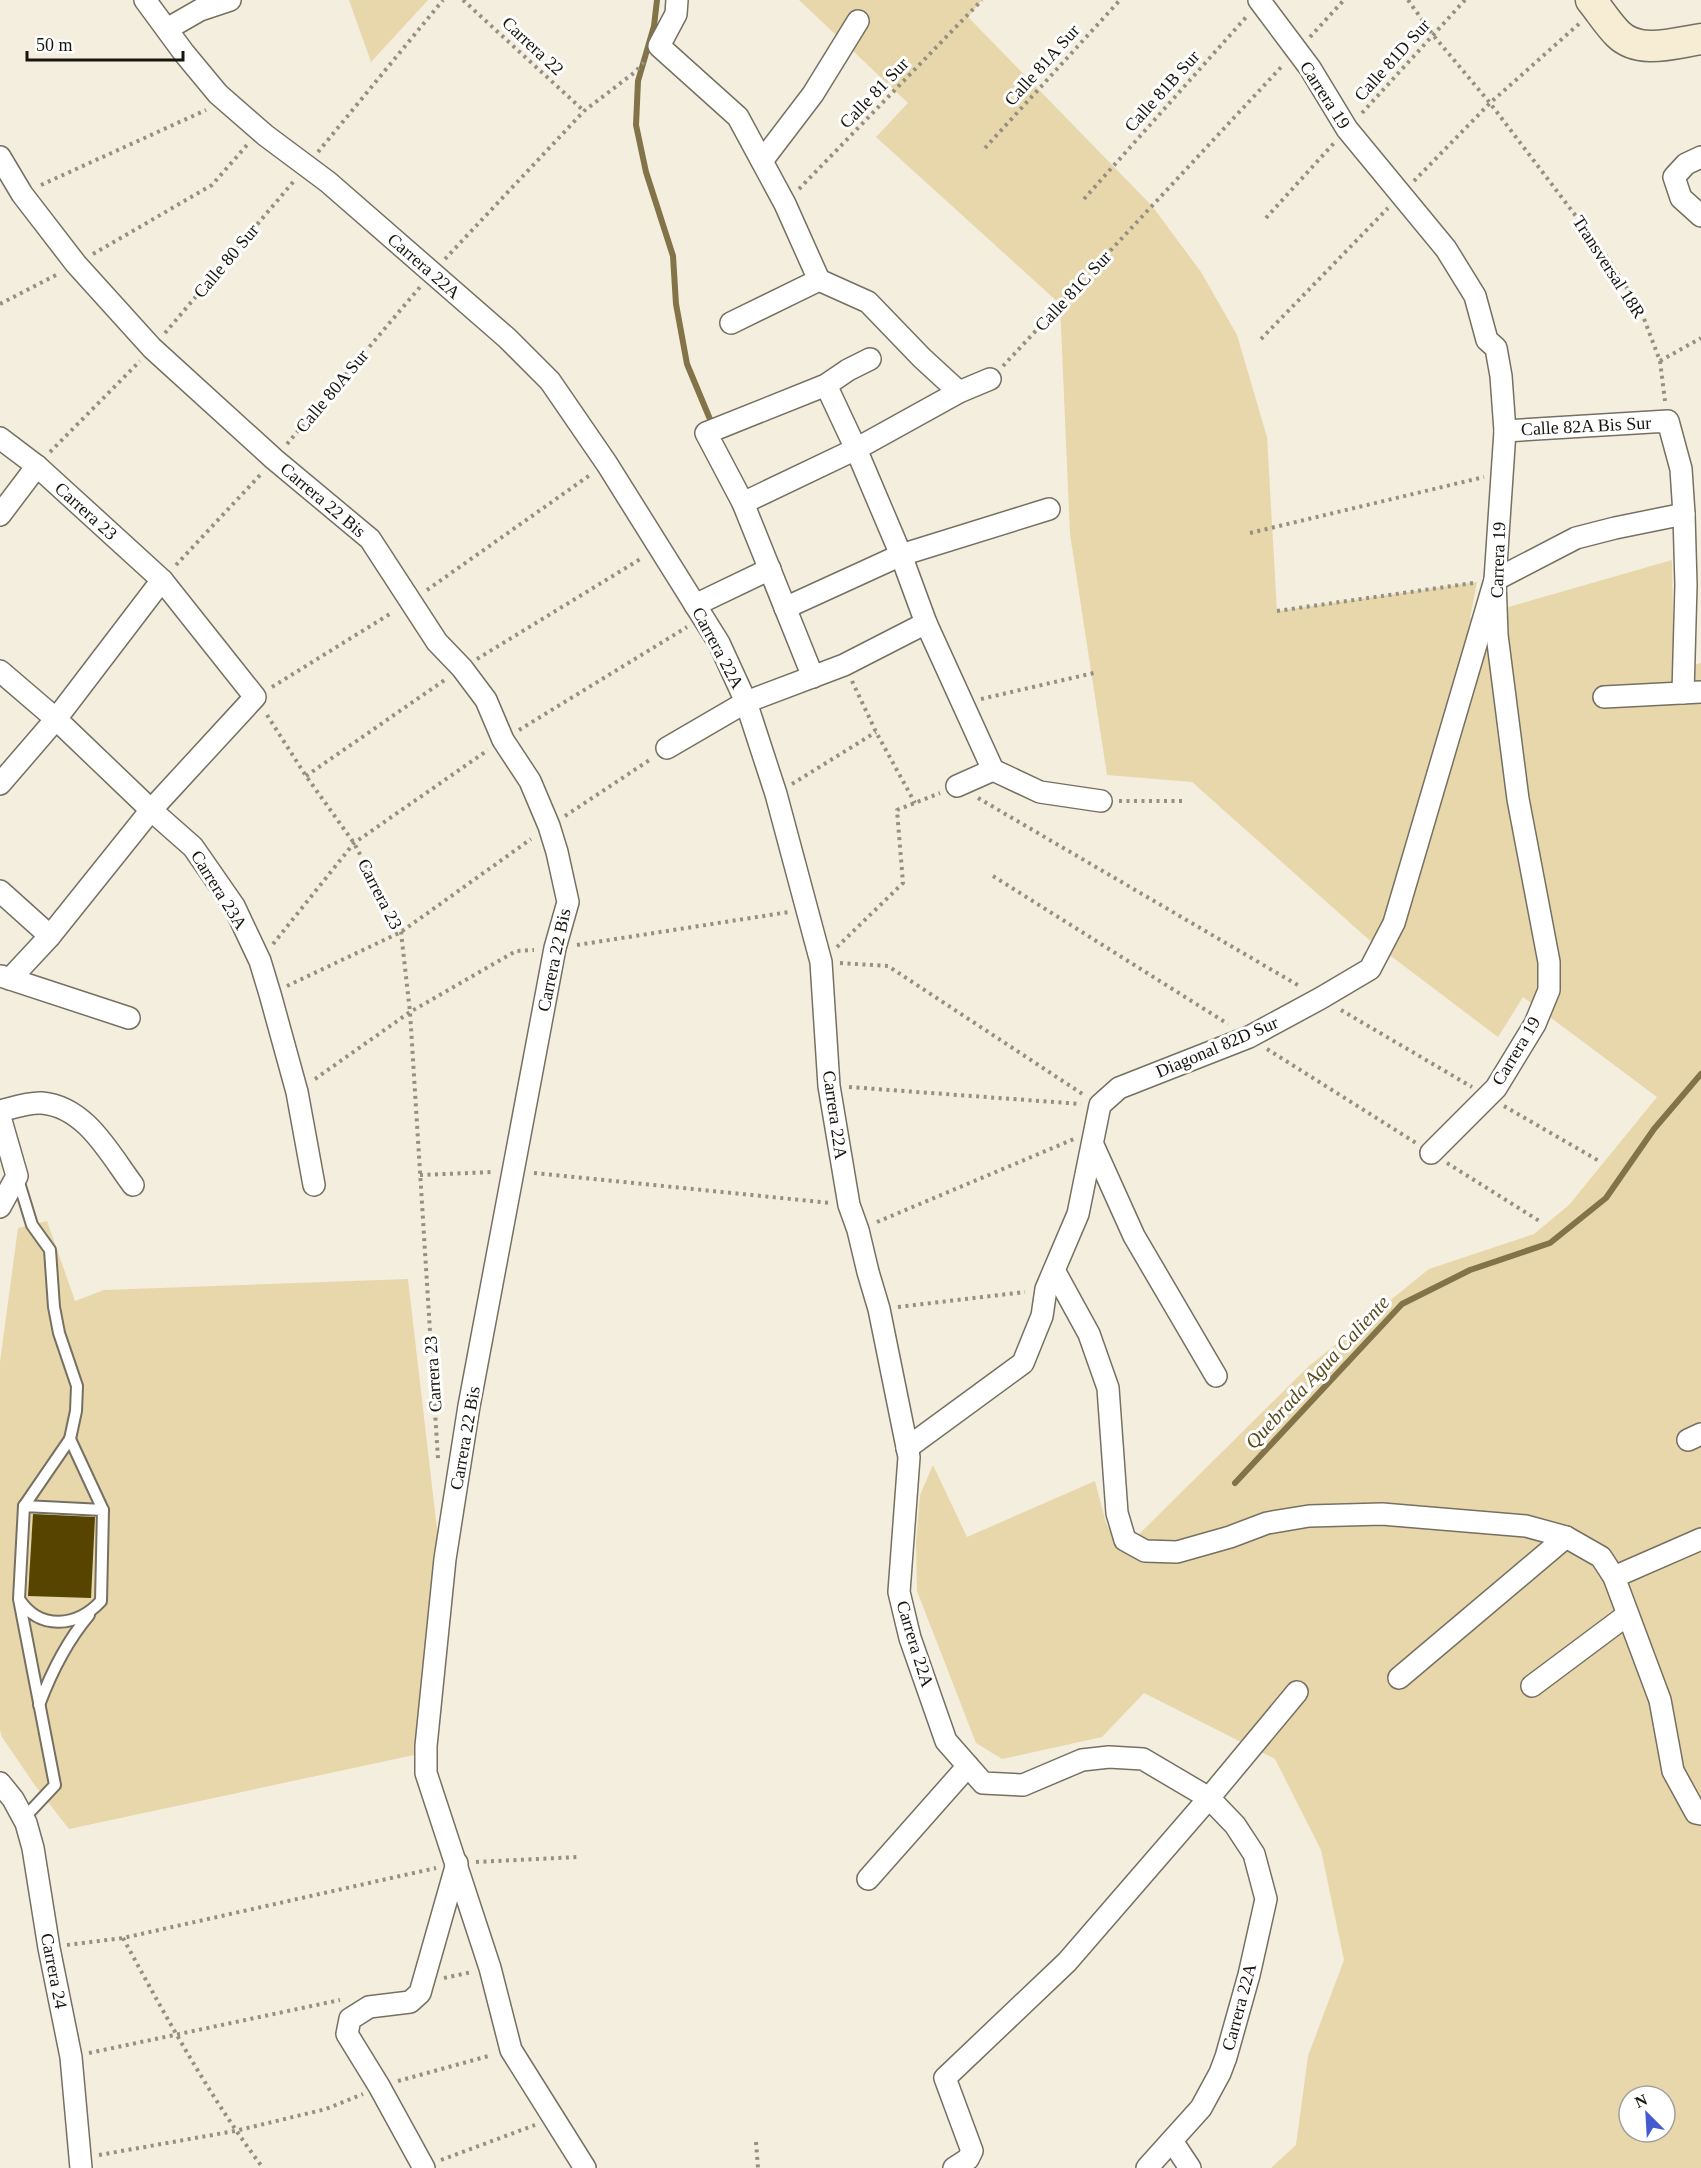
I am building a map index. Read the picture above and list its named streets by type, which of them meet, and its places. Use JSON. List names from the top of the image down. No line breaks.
{"streets":{"street":["Carrera 19","Carrera 22A","Calle 82A Bis Sur","Carrera 22 Bis","Carrera 23","Carrera 23A","Diagonal 82D Sur","Carrera 24"],"path":["Carrera 22","Calle 81D Sur","Calle 81A Sur","Calle 81B Sur","Calle 81 Sur","Calle 80 Sur","Transversal 18R","Calle 81C Sur","Calle 80A Sur"]},"crossings":[["Carrera 22","Calle 80A Sur"],["Calle 81D Sur","Carrera 19"],["Calle 81D Sur","Transversal 18R"],["Calle 81B Sur","Carrera 19"],["Carrera 19","Calle 81C Sur"],["Carrera 19","Calle 82A Bis Sur"],["Carrera 19","Diagonal 82D Sur"],["Calle 80 Sur","Carrera 22A"],["Calle 80 Sur","Carrera 22 Bis"],["Calle 80 Sur","Carrera 23"],["Carrera 22A","Calle 80A Sur"],["Transversal 18R","Calle 82A Bis Sur"],["Calle 80A Sur","Carrera 22 Bis"],["Calle 80A Sur","Carrera 23"]],"water":["Quebrada Agua Caliente"],"scale_bar":"50 m","north":"top left"}
